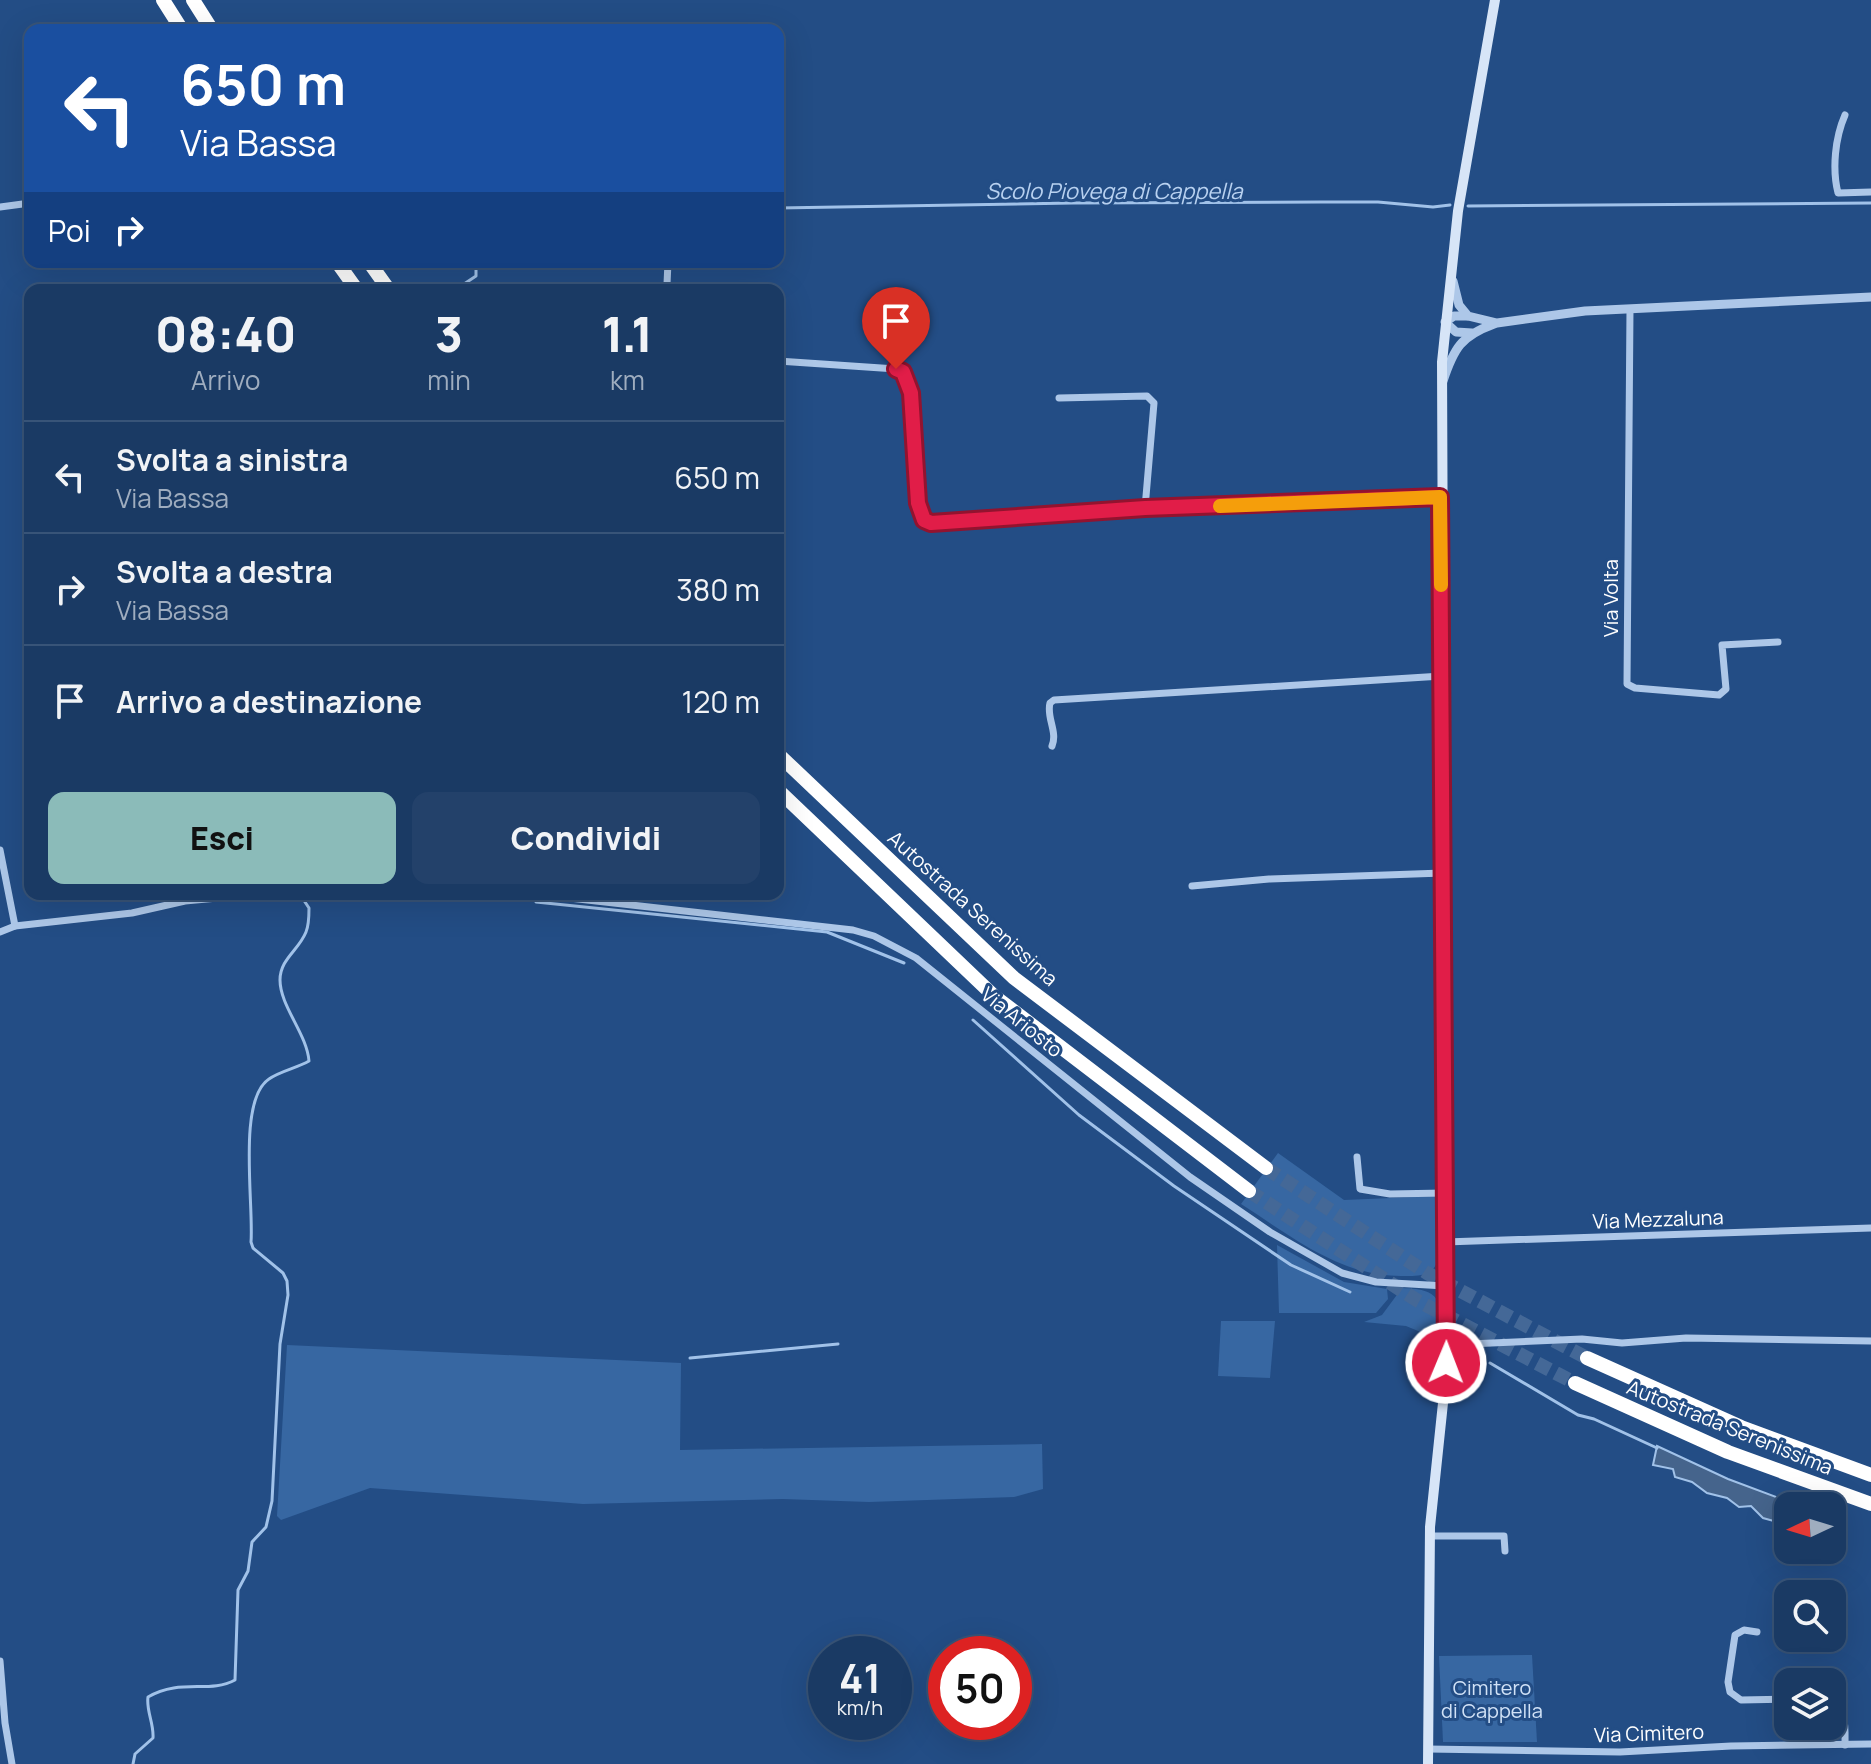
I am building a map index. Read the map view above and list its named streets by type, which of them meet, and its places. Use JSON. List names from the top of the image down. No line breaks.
{"streets":{"highway":["Autostrada Serenissima"],"street":["Via Volta","Via Ariosto","Via Mezzaluna","Via Cimitero"]},"water":["Scolo Piovega di Cappella"],"parks":["Cimitero di Cappella"],"north":"left","page":{"turn":["650 m","Via Bassa"],"then":"Poi","eta":["08:40","Arrivo","3","min","1.1","km"],"list":[{"name":"Svolta a sinistra","note":"Via Bassa","value":"650 m"},{"name":"Svolta a destra","note":"Via Bassa","value":"380 m"},{"name":"Arrivo a destinazione","value":"120 m"}],"buttons":["Esci","Condividi"],"speed":"41 km/h","limit":"50"}}
